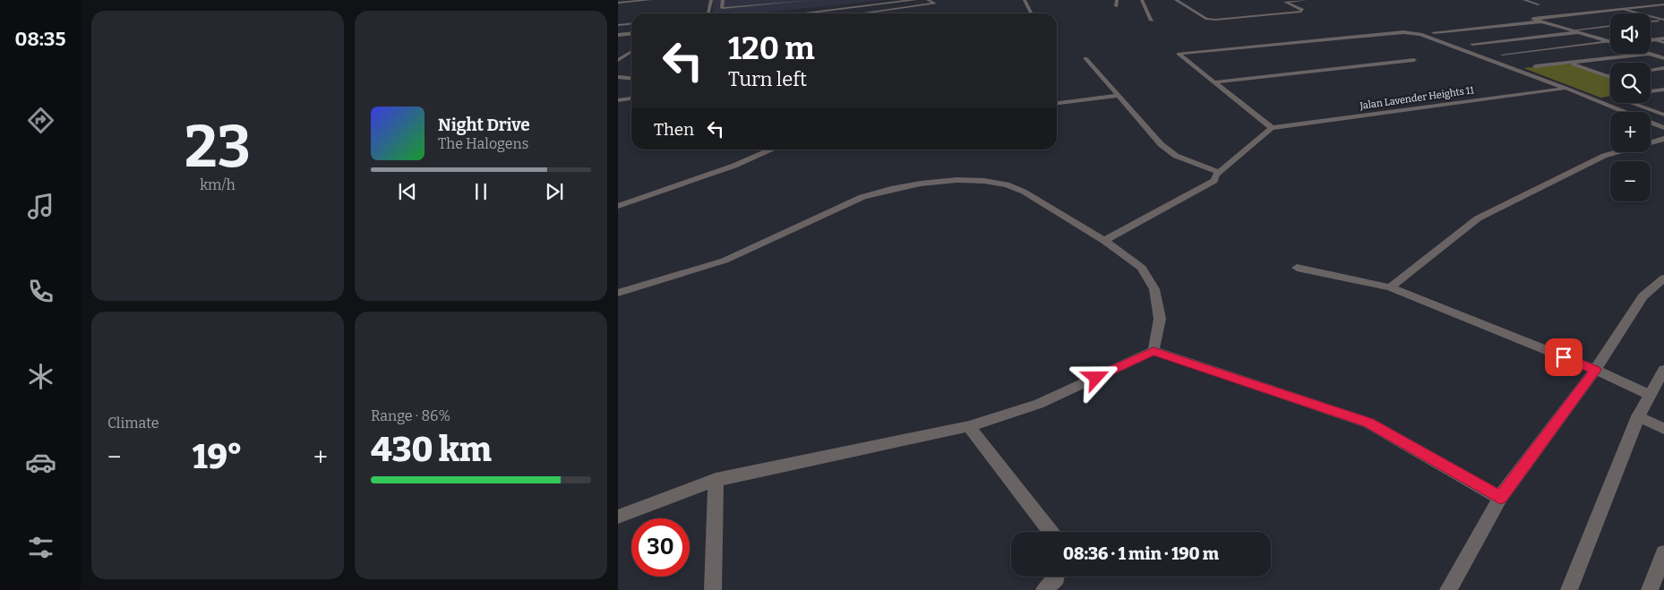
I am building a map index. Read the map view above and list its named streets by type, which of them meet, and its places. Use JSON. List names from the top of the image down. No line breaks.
{"streets":{"street":["Jalan Lavender Heights 11"]},"page":{"tabs":"08:35","tile":[["23","km/h"],"Climate",["Range · 86%","430 km"]],"map_buttons":["+","−"],"turn":["120 m","Turn left"],"song":["Night Drive","The Halogens"],"then":"Then","heat":["−","19°","+"],"limit":"30","trip":"08:36 · 1 min · 190 m"}}
